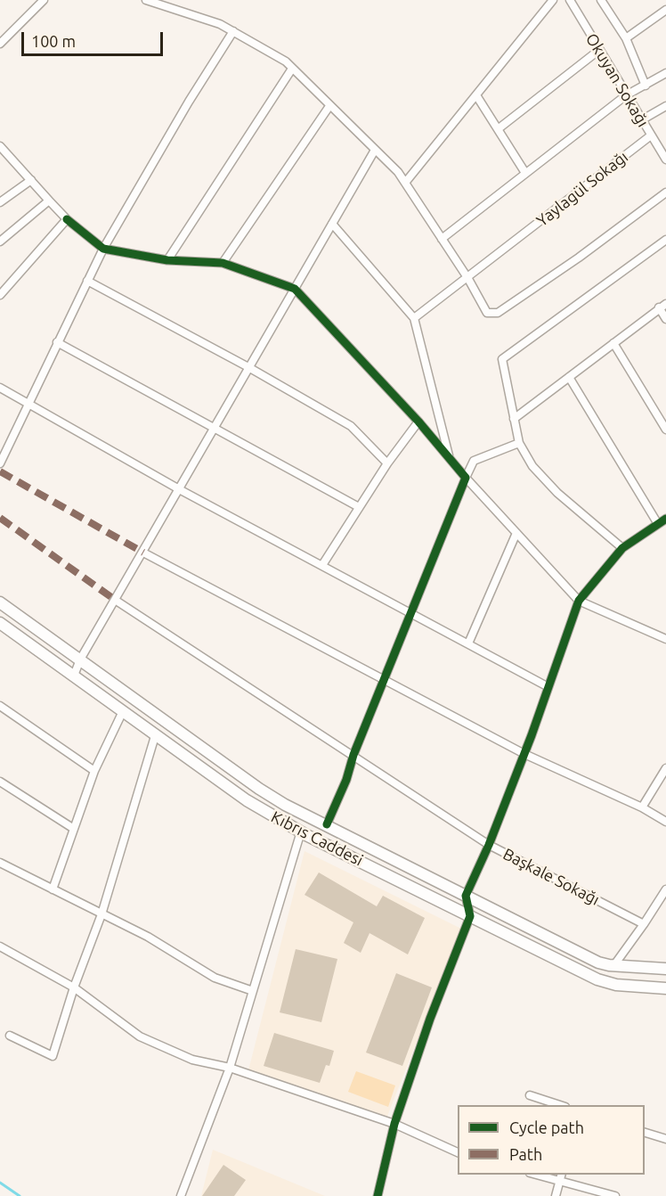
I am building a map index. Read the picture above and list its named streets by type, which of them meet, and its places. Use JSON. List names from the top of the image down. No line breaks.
{"streets":{"main road":["Kıbrıs Caddesi"],"street":["Okuyan Sokağı","Yaylagül Sokağı","Başkale Sokağı"]},"crossings":[["Okuyan Sokağı","Yaylagül Sokağı"]],"legend":["Cycle path","Path"],"scale_bar":"100 m"}
